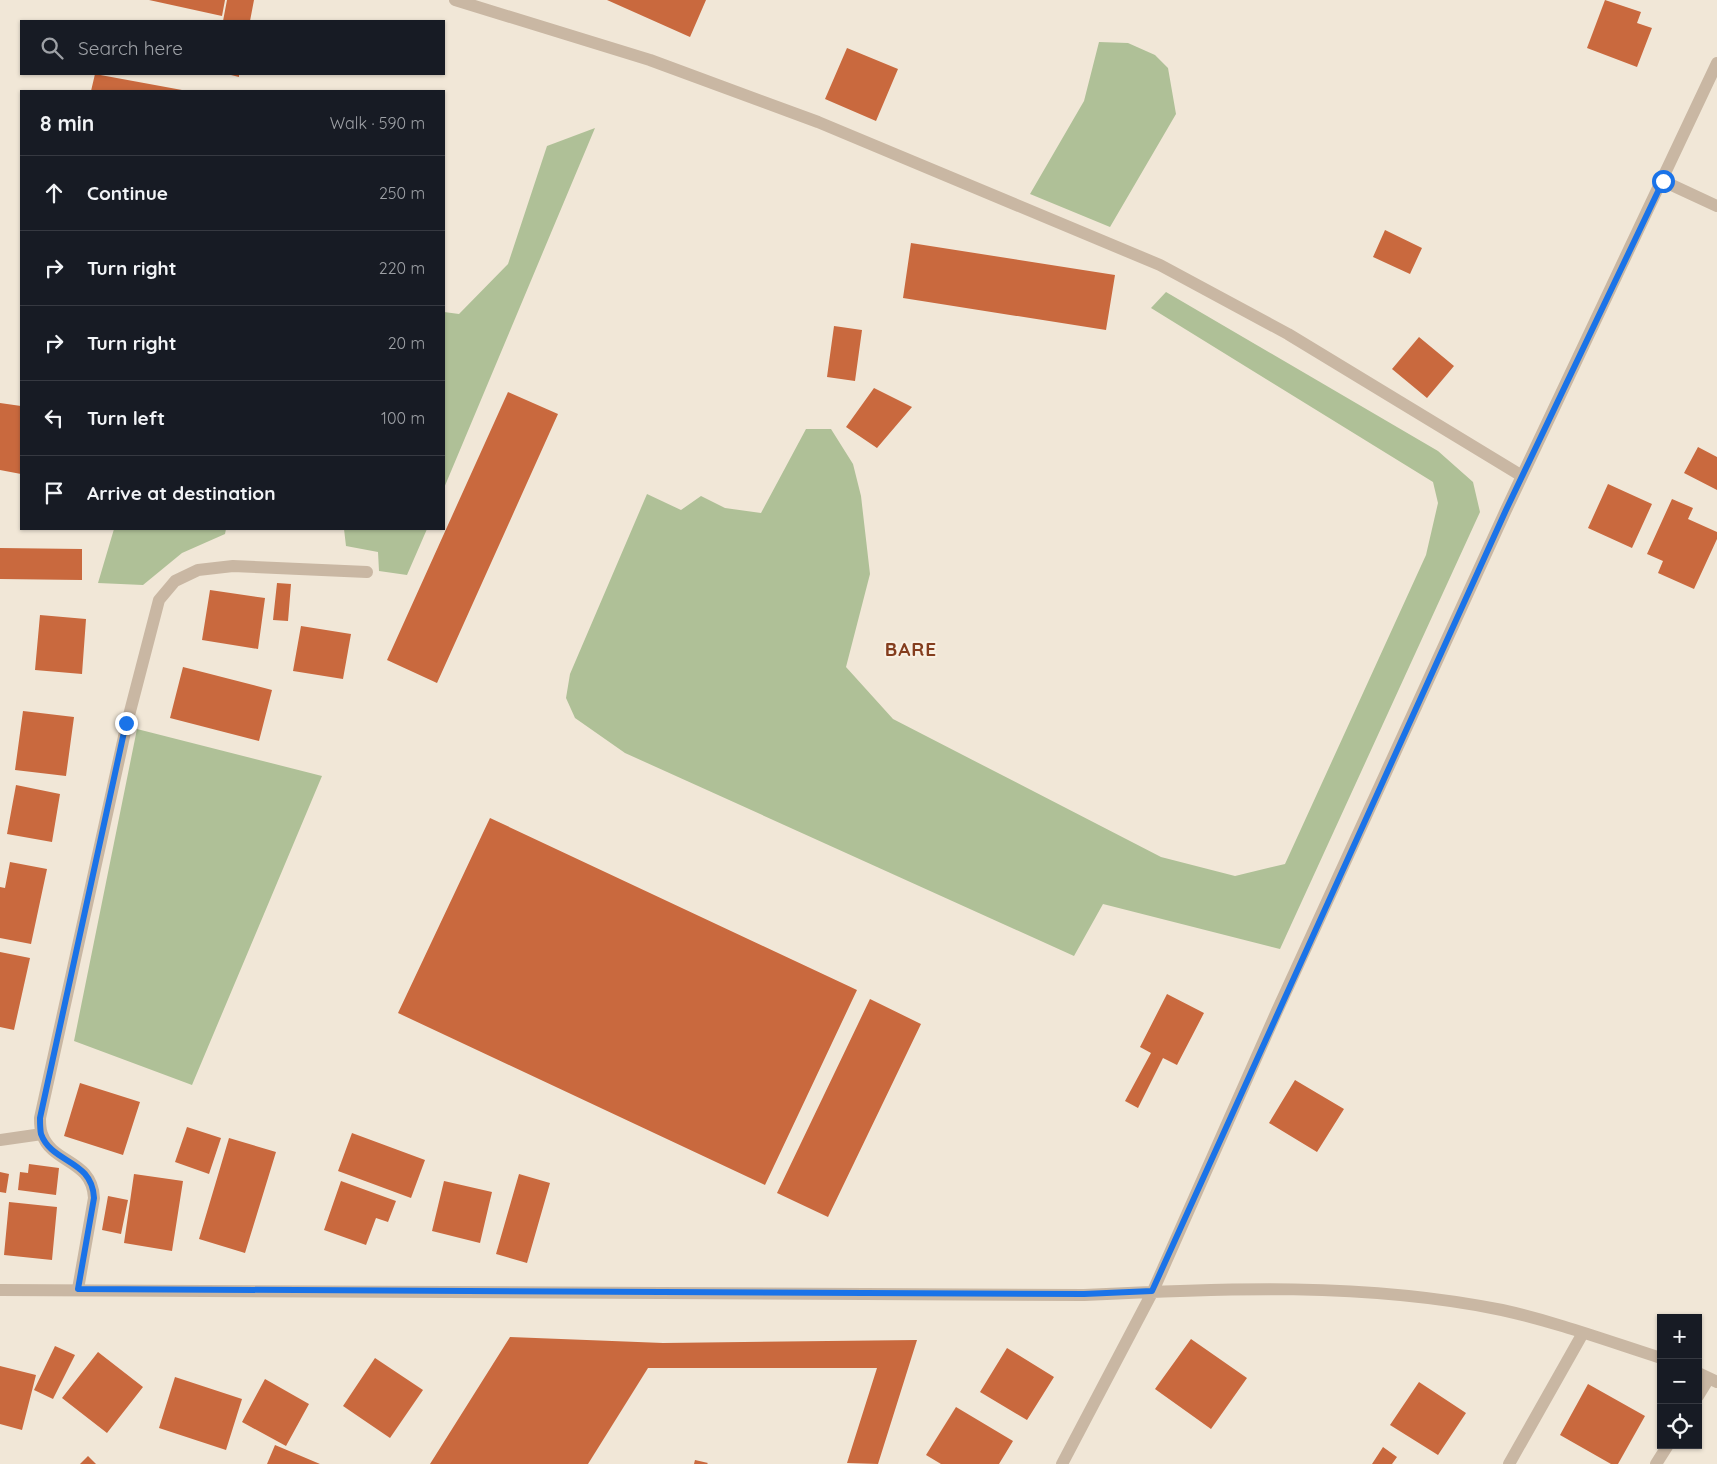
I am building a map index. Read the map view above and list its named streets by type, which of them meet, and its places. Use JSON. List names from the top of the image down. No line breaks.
{"districts":["BARE"],"page":{"search":"Search here","heading":["8 min","Walk · 590 m"],"list":[["Continue","250 m"],["Turn right","220 m"],["Turn right","20 m"],["Turn left","100 m"],"Arrive at destination"],"map_buttons":["+","−"]}}
